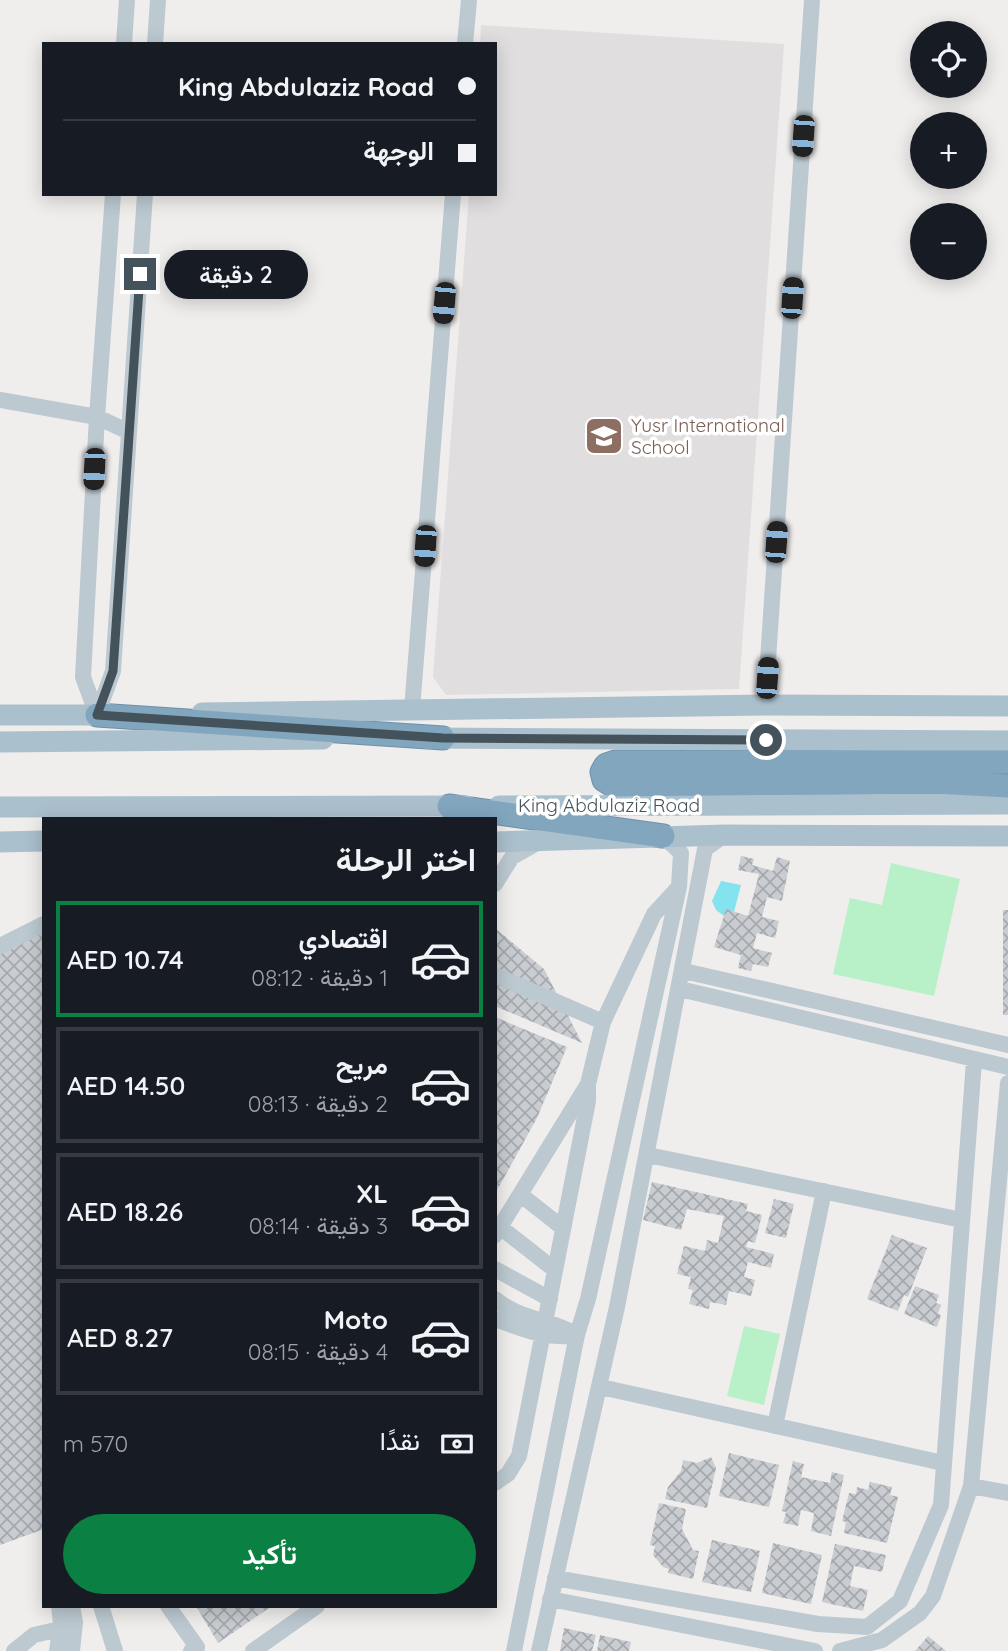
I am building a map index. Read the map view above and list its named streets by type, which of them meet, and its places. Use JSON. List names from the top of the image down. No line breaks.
{"streets":{"main road":["King Abdulaziz Road"]},"places":{"school or university":["Yusr International School"]},"page":{"map_buttons":["+","−"],"banner":["King Abdulaziz Road","الوجهة"],"bubble":"2 دقيقة","heading":"اختر الرحلة","list":[{"name":"اقتصادي","note":"1 دقيقة · 08:12","value":"AED 10.74"},{"name":"مريح","note":"2 دقيقة · 08:13","value":"AED 14.50"},{"name":"XL","note":"3 دقيقة · 08:14","value":"AED 18.26"},{"name":"Moto","note":"4 دقيقة · 08:15","value":"AED 8.27"}],"pay":["نقدًا","570 m"],"buttons":"تأكيد"}}
